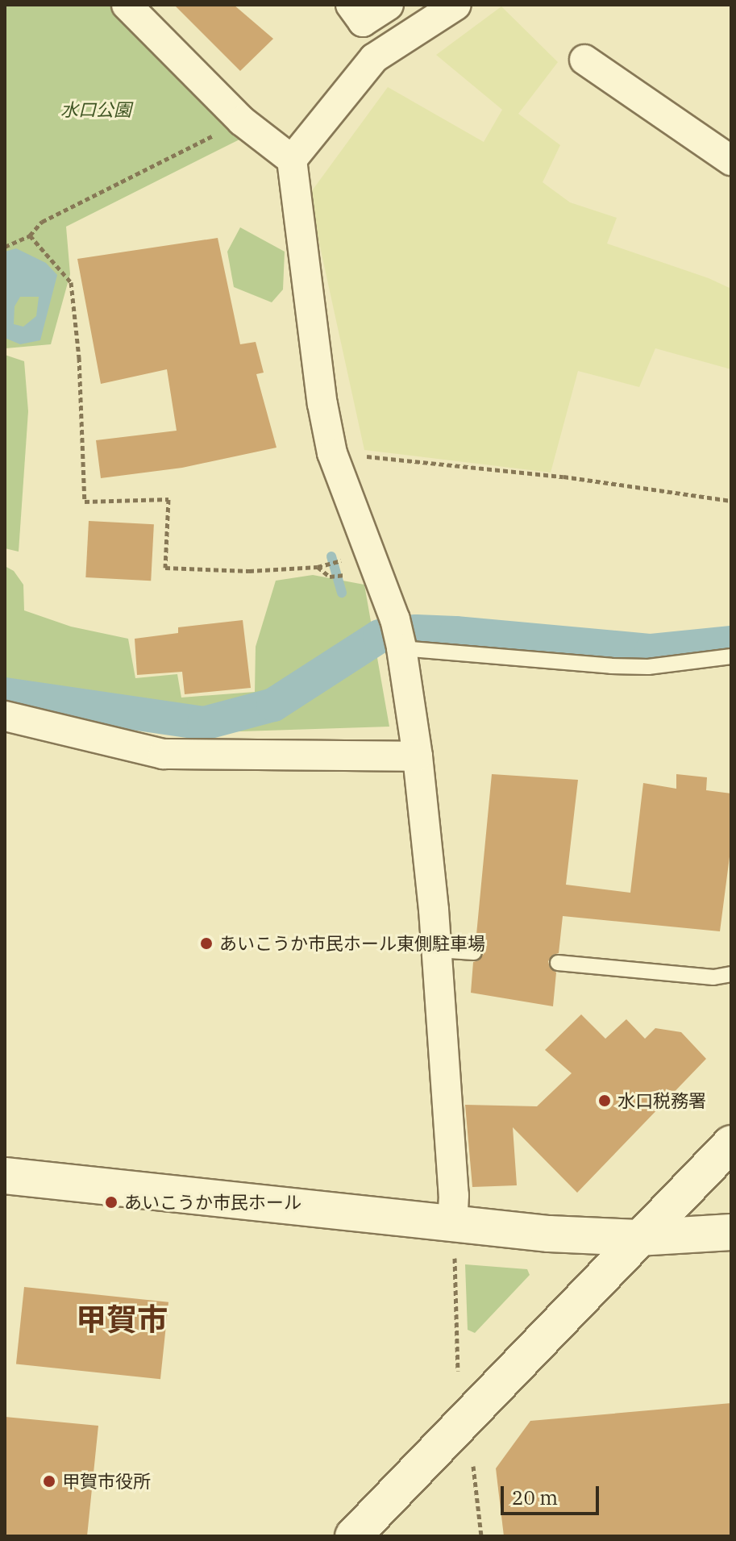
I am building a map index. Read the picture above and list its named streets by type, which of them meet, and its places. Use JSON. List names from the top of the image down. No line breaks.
{"districts":["甲賀市"],"parks":["水口公園"],"places":["あいこうか市民ホール東側駐車場","水口税務署","あいこうか市民ホール","甲賀市役所"],"scale_bar":"20 m"}
